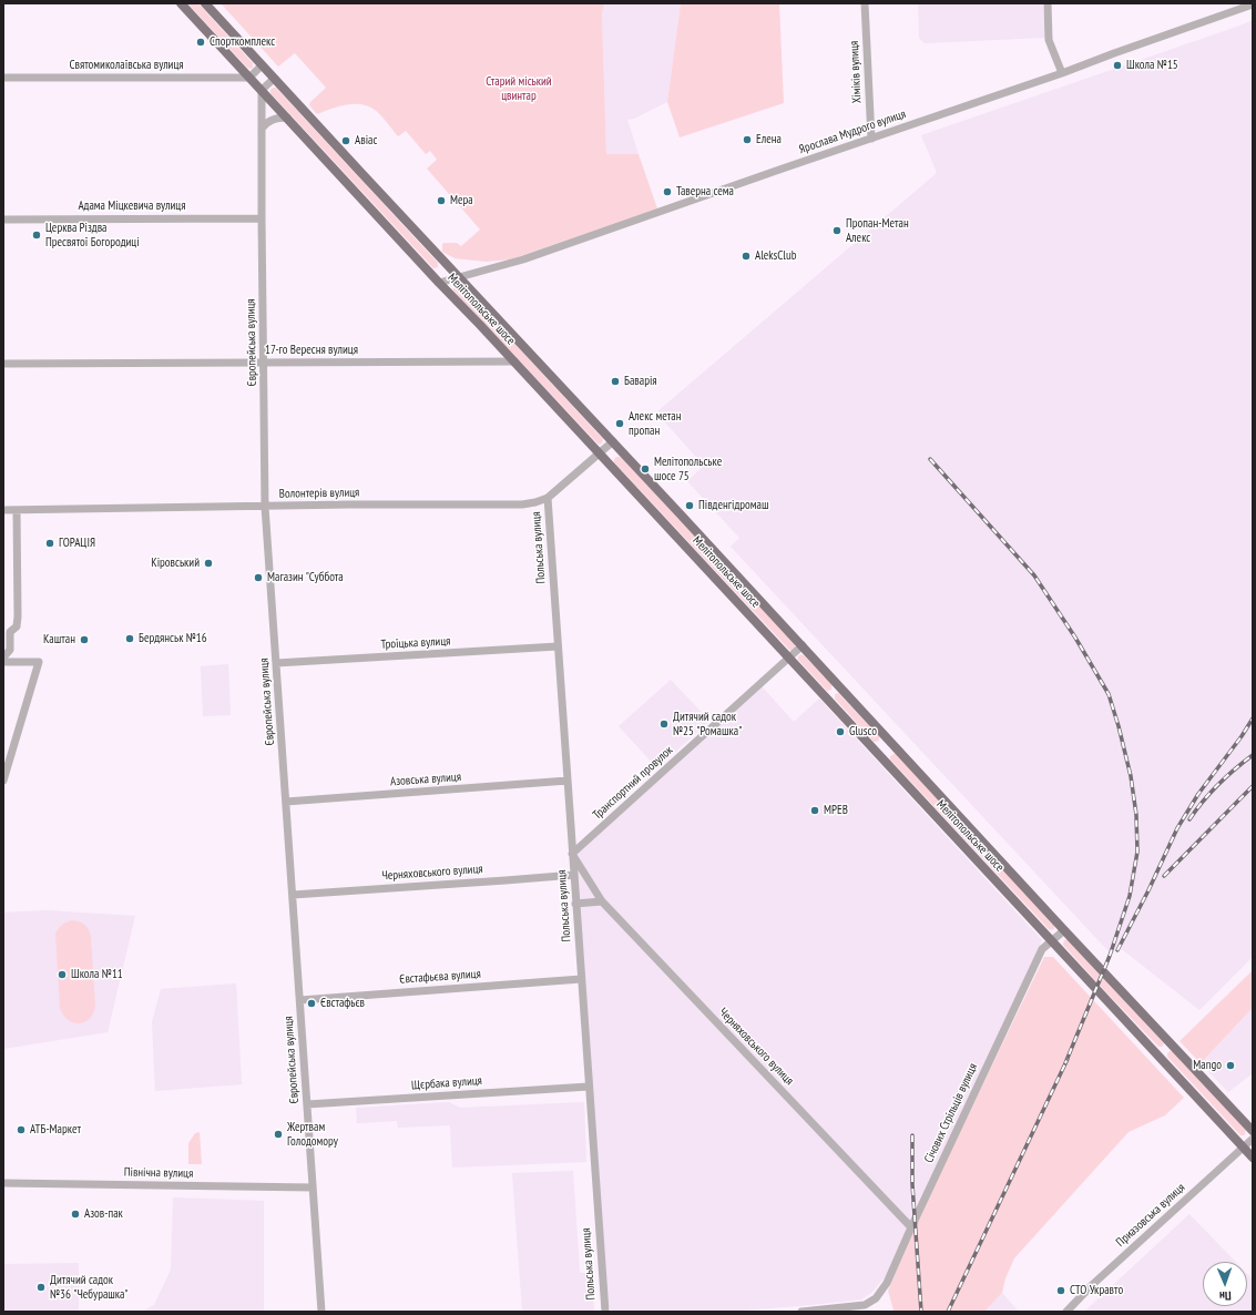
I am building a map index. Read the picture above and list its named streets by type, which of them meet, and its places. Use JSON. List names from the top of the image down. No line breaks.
{"streets":{"main road":["Мелітопольське шосе"],"street":["Святомиколаївська вулиця","Хіміків вулиця","Ярослава Мудрого вулиця","Адама Міцкевича вулиця","Європейська вулиця","17-го Вересня вулиця","Волонтерів вулиця","Польська вулиця","Троїцька вулиця","Азовська вулиця","Транспортний провулок","Черняховського вулиця","Євстафьєва вулиця","Щєрбака вулиця","Січових Стрільців вулиця","Північна вулиця","Приазовська вулиця"]},"crossings":[["Святомиколаївська вулиця","Мелітопольське шосе"],["Хіміків вулиця","Ярослава Мудрого вулиця"],["Ярослава Мудрого вулиця","Мелітопольське шосе"],["Адама Міцкевича вулиця","Європейська вулиця"],["Мелітопольське шосе","Європейська вулиця"],["Мелітопольське шосе","17-го Вересня вулиця"],["Мелітопольське шосе","Волонтерів вулиця"],["Мелітопольське шосе","Транспортний провулок"],["Мелітопольське шосе","Січових Стрільців вулиця"],["Мелітопольське шосе","Приазовська вулиця"],["Європейська вулиця","17-го Вересня вулиця"],["Європейська вулиця","Волонтерів вулиця"],["Європейська вулиця","Троїцька вулиця"],["Європейська вулиця","Азовська вулиця"],["Європейська вулиця","Черняховського вулиця"],["Європейська вулиця","Євстафьєва вулиця"],["Європейська вулиця","Щєрбака вулиця"],["Європейська вулиця","Північна вулиця"],["Волонтерів вулиця","Польська вулиця"],["Польська вулиця","Троїцька вулиця"],["Польська вулиця","Азовська вулиця"],["Польська вулиця","Транспортний провулок"],["Польська вулиця","Черняховського вулиця"],["Польська вулиця","Євстафьєва вулиця"],["Польська вулиця","Щєрбака вулиця"],["Транспортний провулок","Черняховського вулиця"],["Черняховського вулиця","Січових Стрільців вулиця"]],"parks":["Старий міський цвинтар"],"places":["Спорткомплекс","Школа №15","Елена","Авіас","Таверна сема","Мера","Пропан-Метан Алекс","Церква Різдва Пресвятої Богородиці","AleksClub","Баварія","Алекс метан пропан","Мелітопольське шосе 75","Південгідромаш","ГОРАЦІЯ","Кіровський","Магазин \"Суббота","Бердянськ №16","Каштан","Дитячий садок №25 \"Ромашка\"","Glusco","МРЕВ","Школа №11","Євстафьєв","Mango","АТБ-Маркет","Жертвам Голодомору","Азов-пак","Дитячий садок №36 \"Чебурашка\"","СТО Укравто"],"north":"bottom"}
